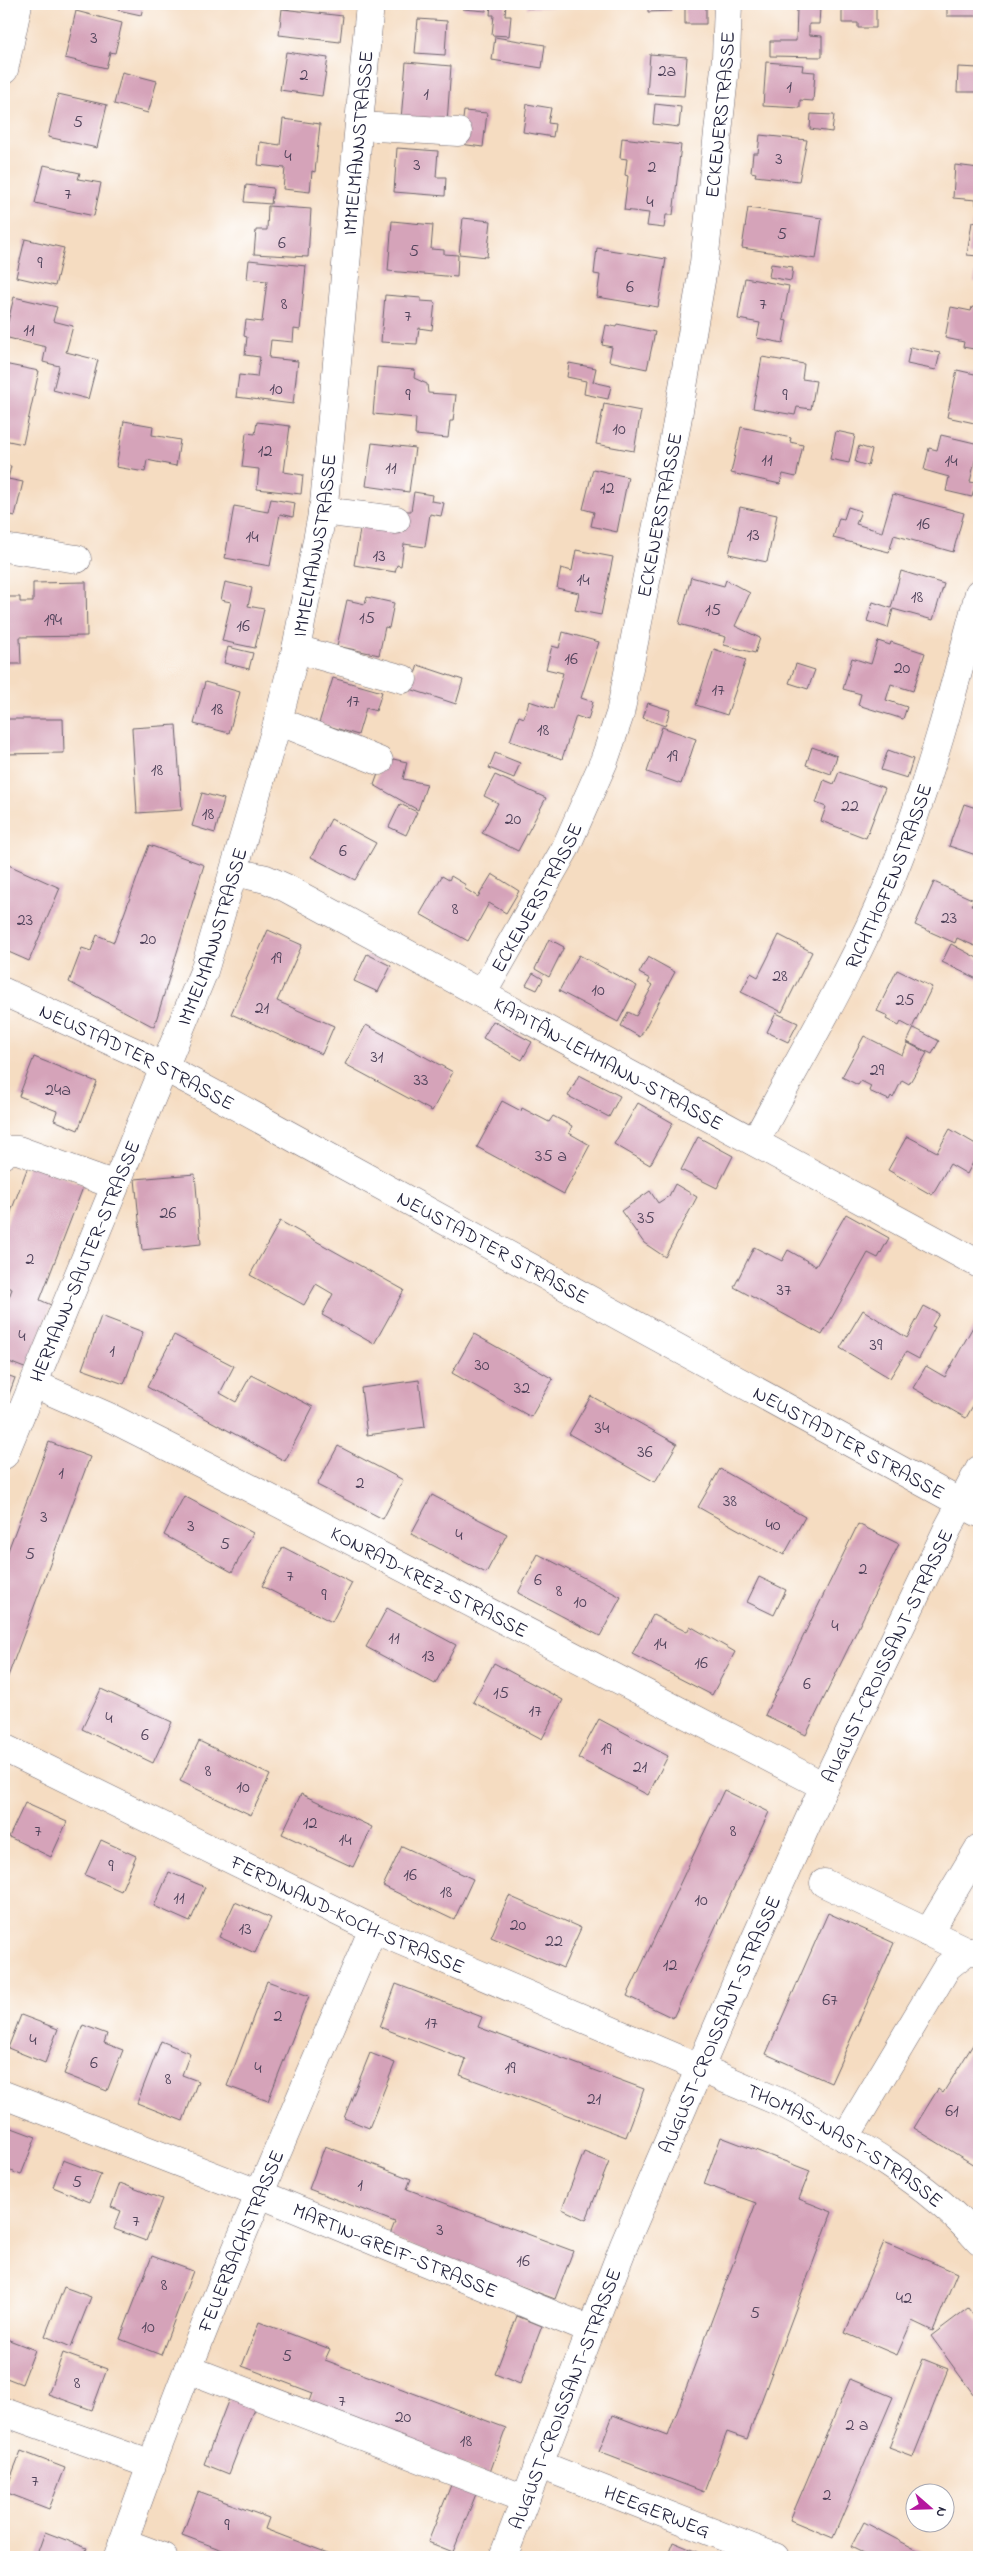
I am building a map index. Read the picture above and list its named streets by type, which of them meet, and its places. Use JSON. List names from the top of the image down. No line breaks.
{"streets":{"street":["ECKENERSTRASSE","IMMELMANNSTRASSE","RICHTHOFENSTRASSE","NEUSTADTER STRASSE","KAPITÄN-LEHMANN-STRASSE","HERMANN-SAUTER-STRASSE","KONRAD-KREZ-STRASSE","AUGUST-CROISSANT-STRASSE","FERDINAND-KOCH-STRASSE","THOMAS-NAST-STRASSE","FEUERBACHSTRASSE","MARTIN-GREIF-STRASSE","HEEGERWEG"]},"crossings":[["ECKENERSTRASSE","KAPITÄN-LEHMANN-STRASSE"],["IMMELMANNSTRASSE","NEUSTADTER STRASSE"],["IMMELMANNSTRASSE","KAPITÄN-LEHMANN-STRASSE"],["IMMELMANNSTRASSE","HERMANN-SAUTER-STRASSE"],["RICHTHOFENSTRASSE","KAPITÄN-LEHMANN-STRASSE"],["NEUSTADTER STRASSE","HERMANN-SAUTER-STRASSE"],["NEUSTADTER STRASSE","AUGUST-CROISSANT-STRASSE"],["HERMANN-SAUTER-STRASSE","KONRAD-KREZ-STRASSE"],["KONRAD-KREZ-STRASSE","AUGUST-CROISSANT-STRASSE"],["AUGUST-CROISSANT-STRASSE","FERDINAND-KOCH-STRASSE"],["AUGUST-CROISSANT-STRASSE","THOMAS-NAST-STRASSE"],["AUGUST-CROISSANT-STRASSE","MARTIN-GREIF-STRASSE"],["AUGUST-CROISSANT-STRASSE","HEEGERWEG"],["FERDINAND-KOCH-STRASSE","THOMAS-NAST-STRASSE"],["FERDINAND-KOCH-STRASSE","FEUERBACHSTRASSE"],["FEUERBACHSTRASSE","MARTIN-GREIF-STRASSE"]],"house_numbers":["3","2a","2","1","1","5","4","3","3","2","7","4","5","6","5","9","6","8","7","7","11","10","9","9","10","12","11","14","11","12","16","13","14","13","14","18","15","15","194","16","16","20","17","17","18","18","19","18","22","18","20","6","8","23","23","20","19","28","10","25","21","31","29","33","24a","35 a","26","35","2","37","4","39","1","30","32","34","36","1","2","38","3","40","3","4","5","5","2","7","6","8","9","10","4","11","14","13","16","6","15","17","4","6","19","21","8","10","12","7","8","14","9","16","18","11","10","20","13","22","12","67","2","17","4","6","4","19","8","21","61","5","1","7","3","16","8","42","5","10","5","8","7","20","2 a","18","7","2","9"],"north":"right"}
